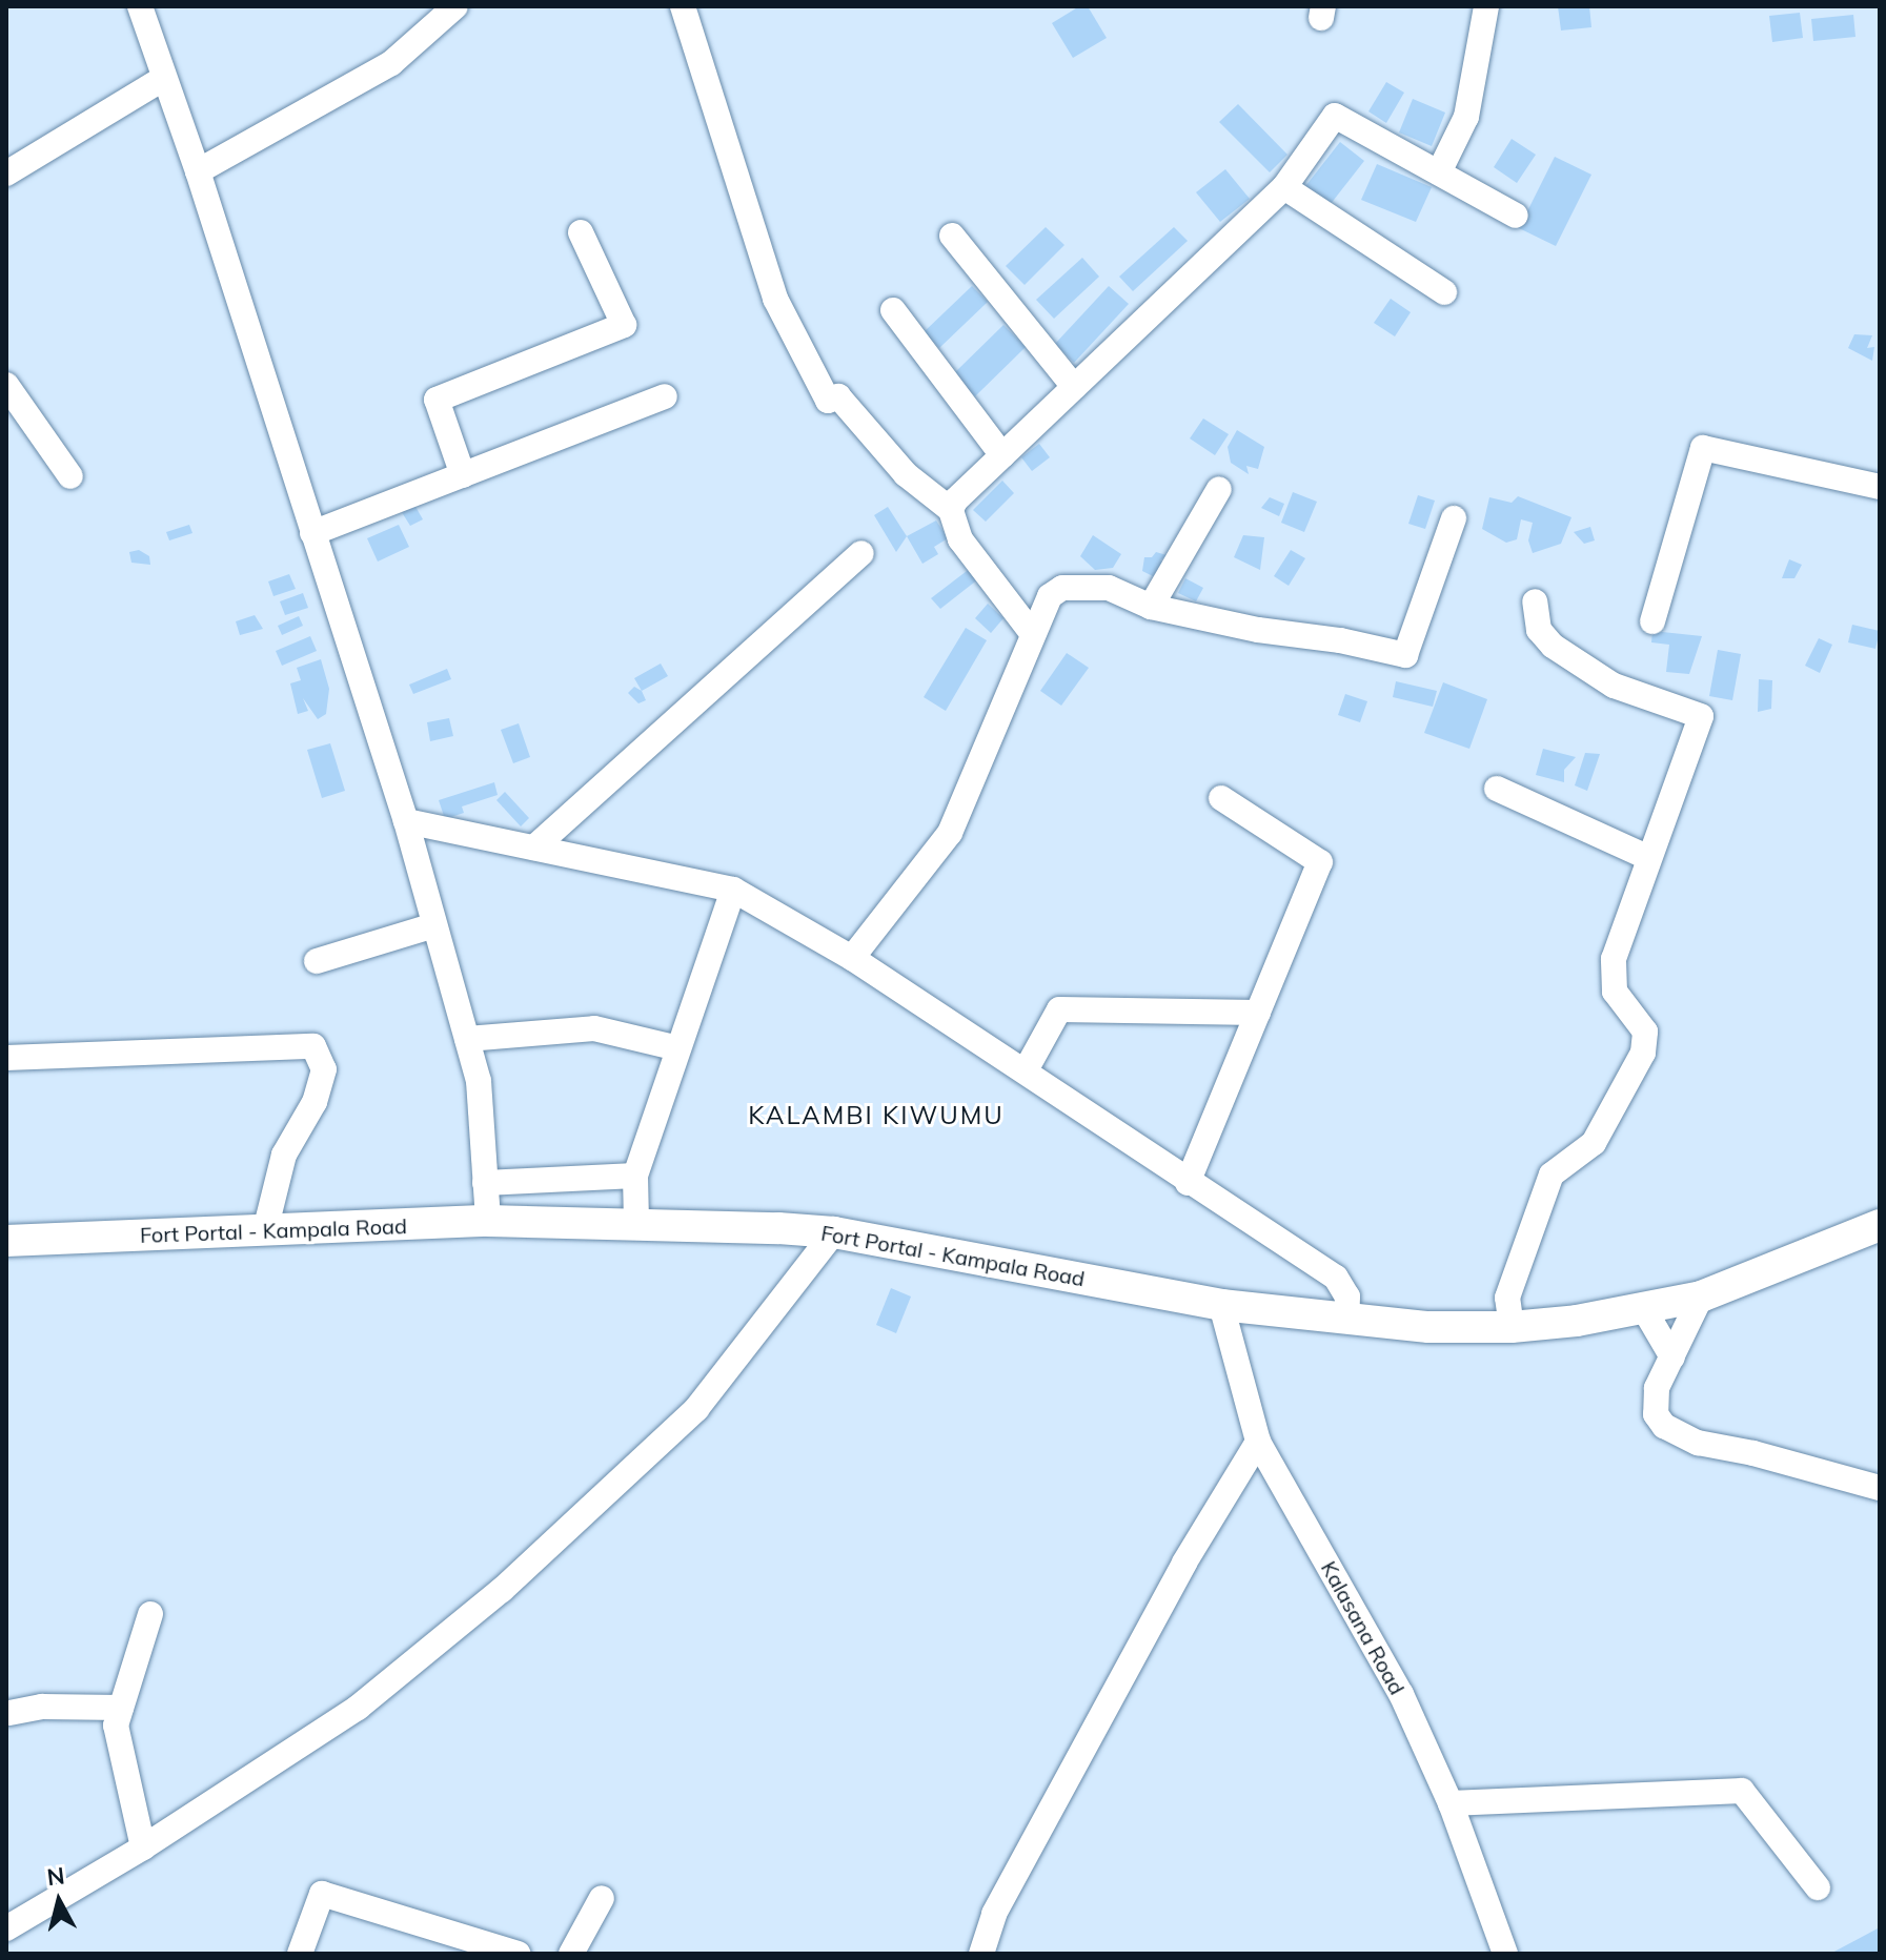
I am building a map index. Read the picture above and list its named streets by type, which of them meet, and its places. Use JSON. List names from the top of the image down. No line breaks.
{"streets":{"main road":["Fort Portal - Kampala Road"],"street":["Kalasana Road"]},"crossings":[["Fort Portal - Kampala Road","Kalasana Road"]],"districts":["KALAMBI KIWUMU"],"north":"top"}
